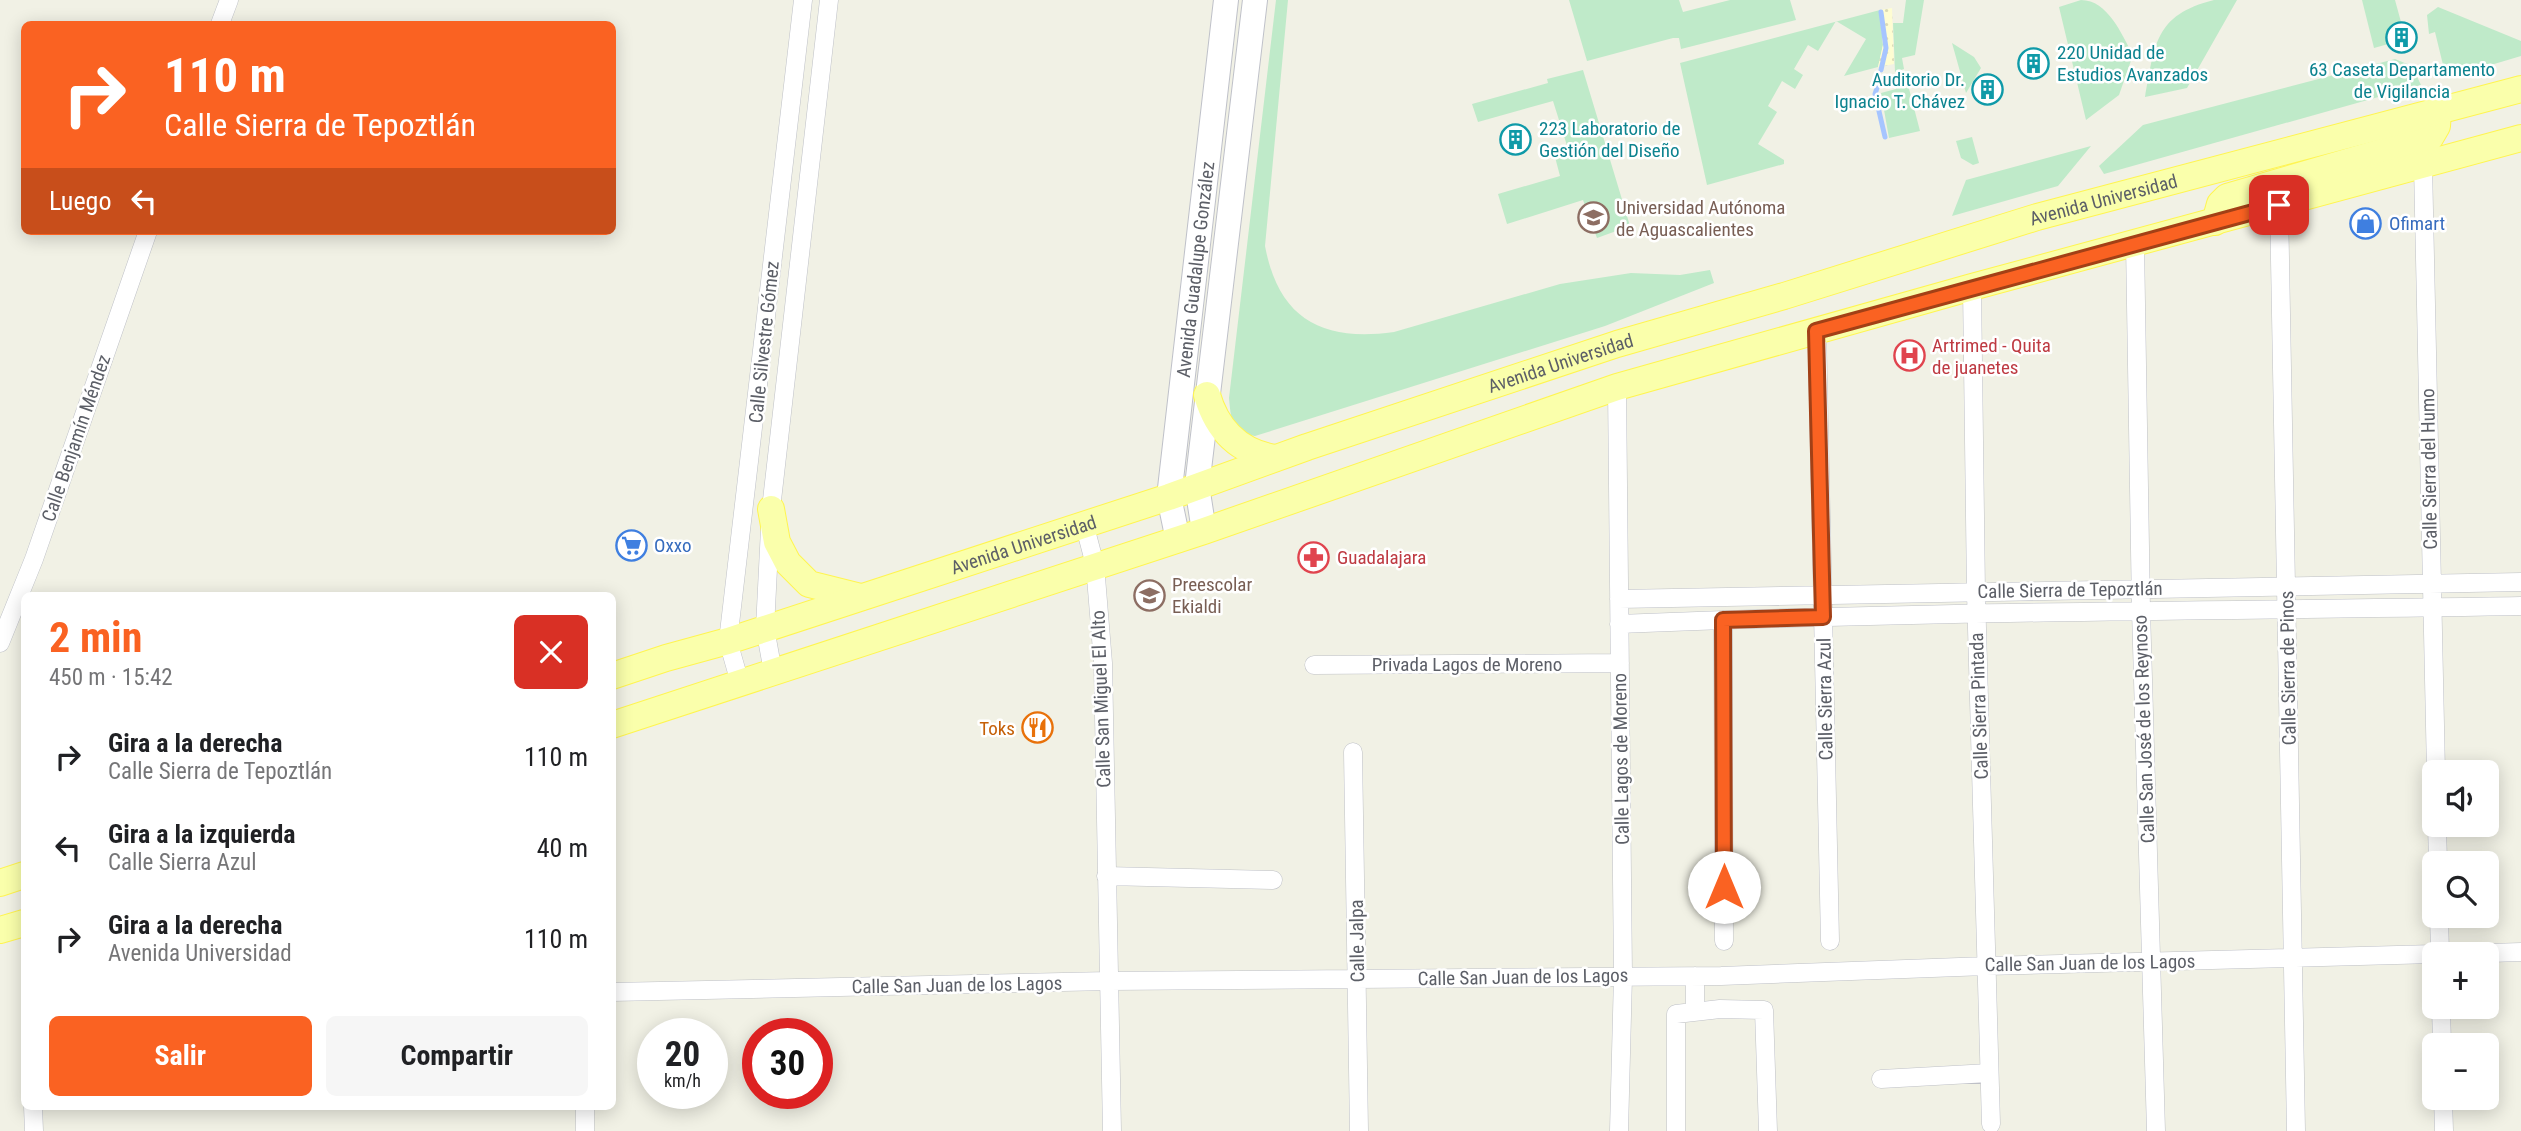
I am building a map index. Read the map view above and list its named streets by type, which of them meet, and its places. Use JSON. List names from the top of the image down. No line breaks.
{"streets":{"main road":["Avenida Universidad","Avenida Guadalupe González"],"street":["Calle Silvestre Gómez","Calle Benjamín Méndez","Calle Sierra del Humo","Calle Sierra de Tepoztlán","Privada Lagos de Moreno","Calle Sierra de Pinos","Calle San Miguel El Alto","Calle Sierra Azul","Calle Sierra Pintada","Calle San José de los Reynoso","Calle Lagos de Moreno","Calle Jalpa","Calle San Juan de los Lagos"]},"crossings":[["Avenida Universidad","Avenida Guadalupe González"],["Avenida Universidad","Calle Silvestre Gómez"],["Avenida Universidad","Calle Sierra del Humo"],["Avenida Universidad","Calle Sierra de Pinos"],["Avenida Universidad","Calle San Miguel El Alto"],["Avenida Universidad","Calle Sierra Azul"],["Avenida Universidad","Calle Sierra Pintada"],["Avenida Universidad","Calle San José de los Reynoso"],["Avenida Universidad","Calle Lagos de Moreno"],["Calle Sierra del Humo","Calle Sierra de Tepoztlán"],["Calle Sierra de Tepoztlán","Calle Sierra de Pinos"],["Calle Sierra de Tepoztlán","Calle Sierra Azul"],["Calle Sierra de Tepoztlán","Calle Sierra Pintada"],["Calle Sierra de Tepoztlán","Calle San José de los Reynoso"],["Calle Sierra de Tepoztlán","Calle Lagos de Moreno"],["Privada Lagos de Moreno","Calle Lagos de Moreno"],["Calle Sierra de Pinos","Calle San Juan de los Lagos"],["Calle San Miguel El Alto","Calle San Juan de los Lagos"],["Calle Sierra Pintada","Calle San Juan de los Lagos"],["Calle San José de los Reynoso","Calle San Juan de los Lagos"],["Calle Lagos de Moreno","Calle San Juan de los Lagos"],["Calle Jalpa","Calle San Juan de los Lagos"]],"places":{"building":["63 Caseta Departamento de Vigilancia","220 Unidad de Estudios Avanzados","Auditorio Dr. Ignacio T. Chávez","223 Laboratorio de Gestión del Diseño"],"school or university":["Universidad Autónoma de Aguascalientes","Preescolar Ekialdi"],"shop":["Ofimart"],"hospital":["Artrimed - Quita de juanetes"],"supermarket":["Oxxo"],"pharmacy":["Guadalajara"],"restaurant":["Toks"]},"page":{"turn":["110 m","Calle Sierra de Tepoztlán"],"then":"Luego","heading":["2 min","450 m · 15:42"],"list":[{"name":"Gira a la derecha","note":"Calle Sierra de Tepoztlán","value":"110 m"},{"name":"Gira a la izquierda","note":"Calle Sierra Azul","value":"40 m"},{"name":"Gira a la derecha","note":"Avenida Universidad","value":"110 m"}],"map_buttons":["+","−"],"buttons":["Salir","Compartir"],"speed":"20 km/h","limit":"30"}}
